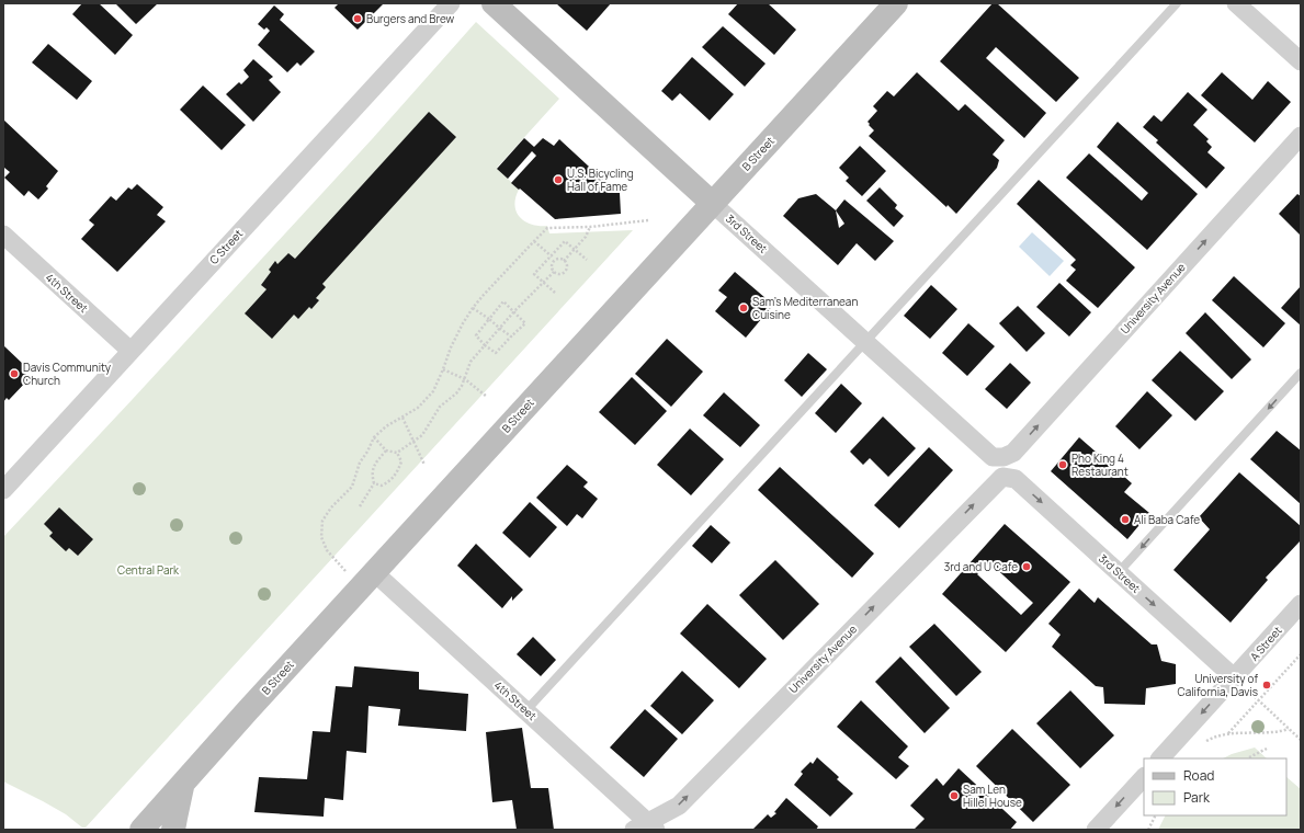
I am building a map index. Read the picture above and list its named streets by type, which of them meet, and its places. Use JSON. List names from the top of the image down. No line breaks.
{"streets":{"street":["B Street","3rd Street","C Street","4th Street","University Avenue","A Street"]},"crossings":[["B Street","3rd Street"],["B Street","4th Street"],["3rd Street","University Avenue"],["3rd Street","A Street"],["C Street","4th Street"],["4th Street","University Avenue"]],"one_way":["University Avenue","A Street"],"parks":["Central Park"],"places":["Burgers and Brew","U.S. Bicycling Hall of Fame","Sam's Mediterranean Cuisine","Davis Community Church","Pho King 4 Restaurant","Ali Baba Cafe","3rd and U Cafe","University of California, Davis","Sam Len Hillel House"],"legend":["Road","Park"]}
